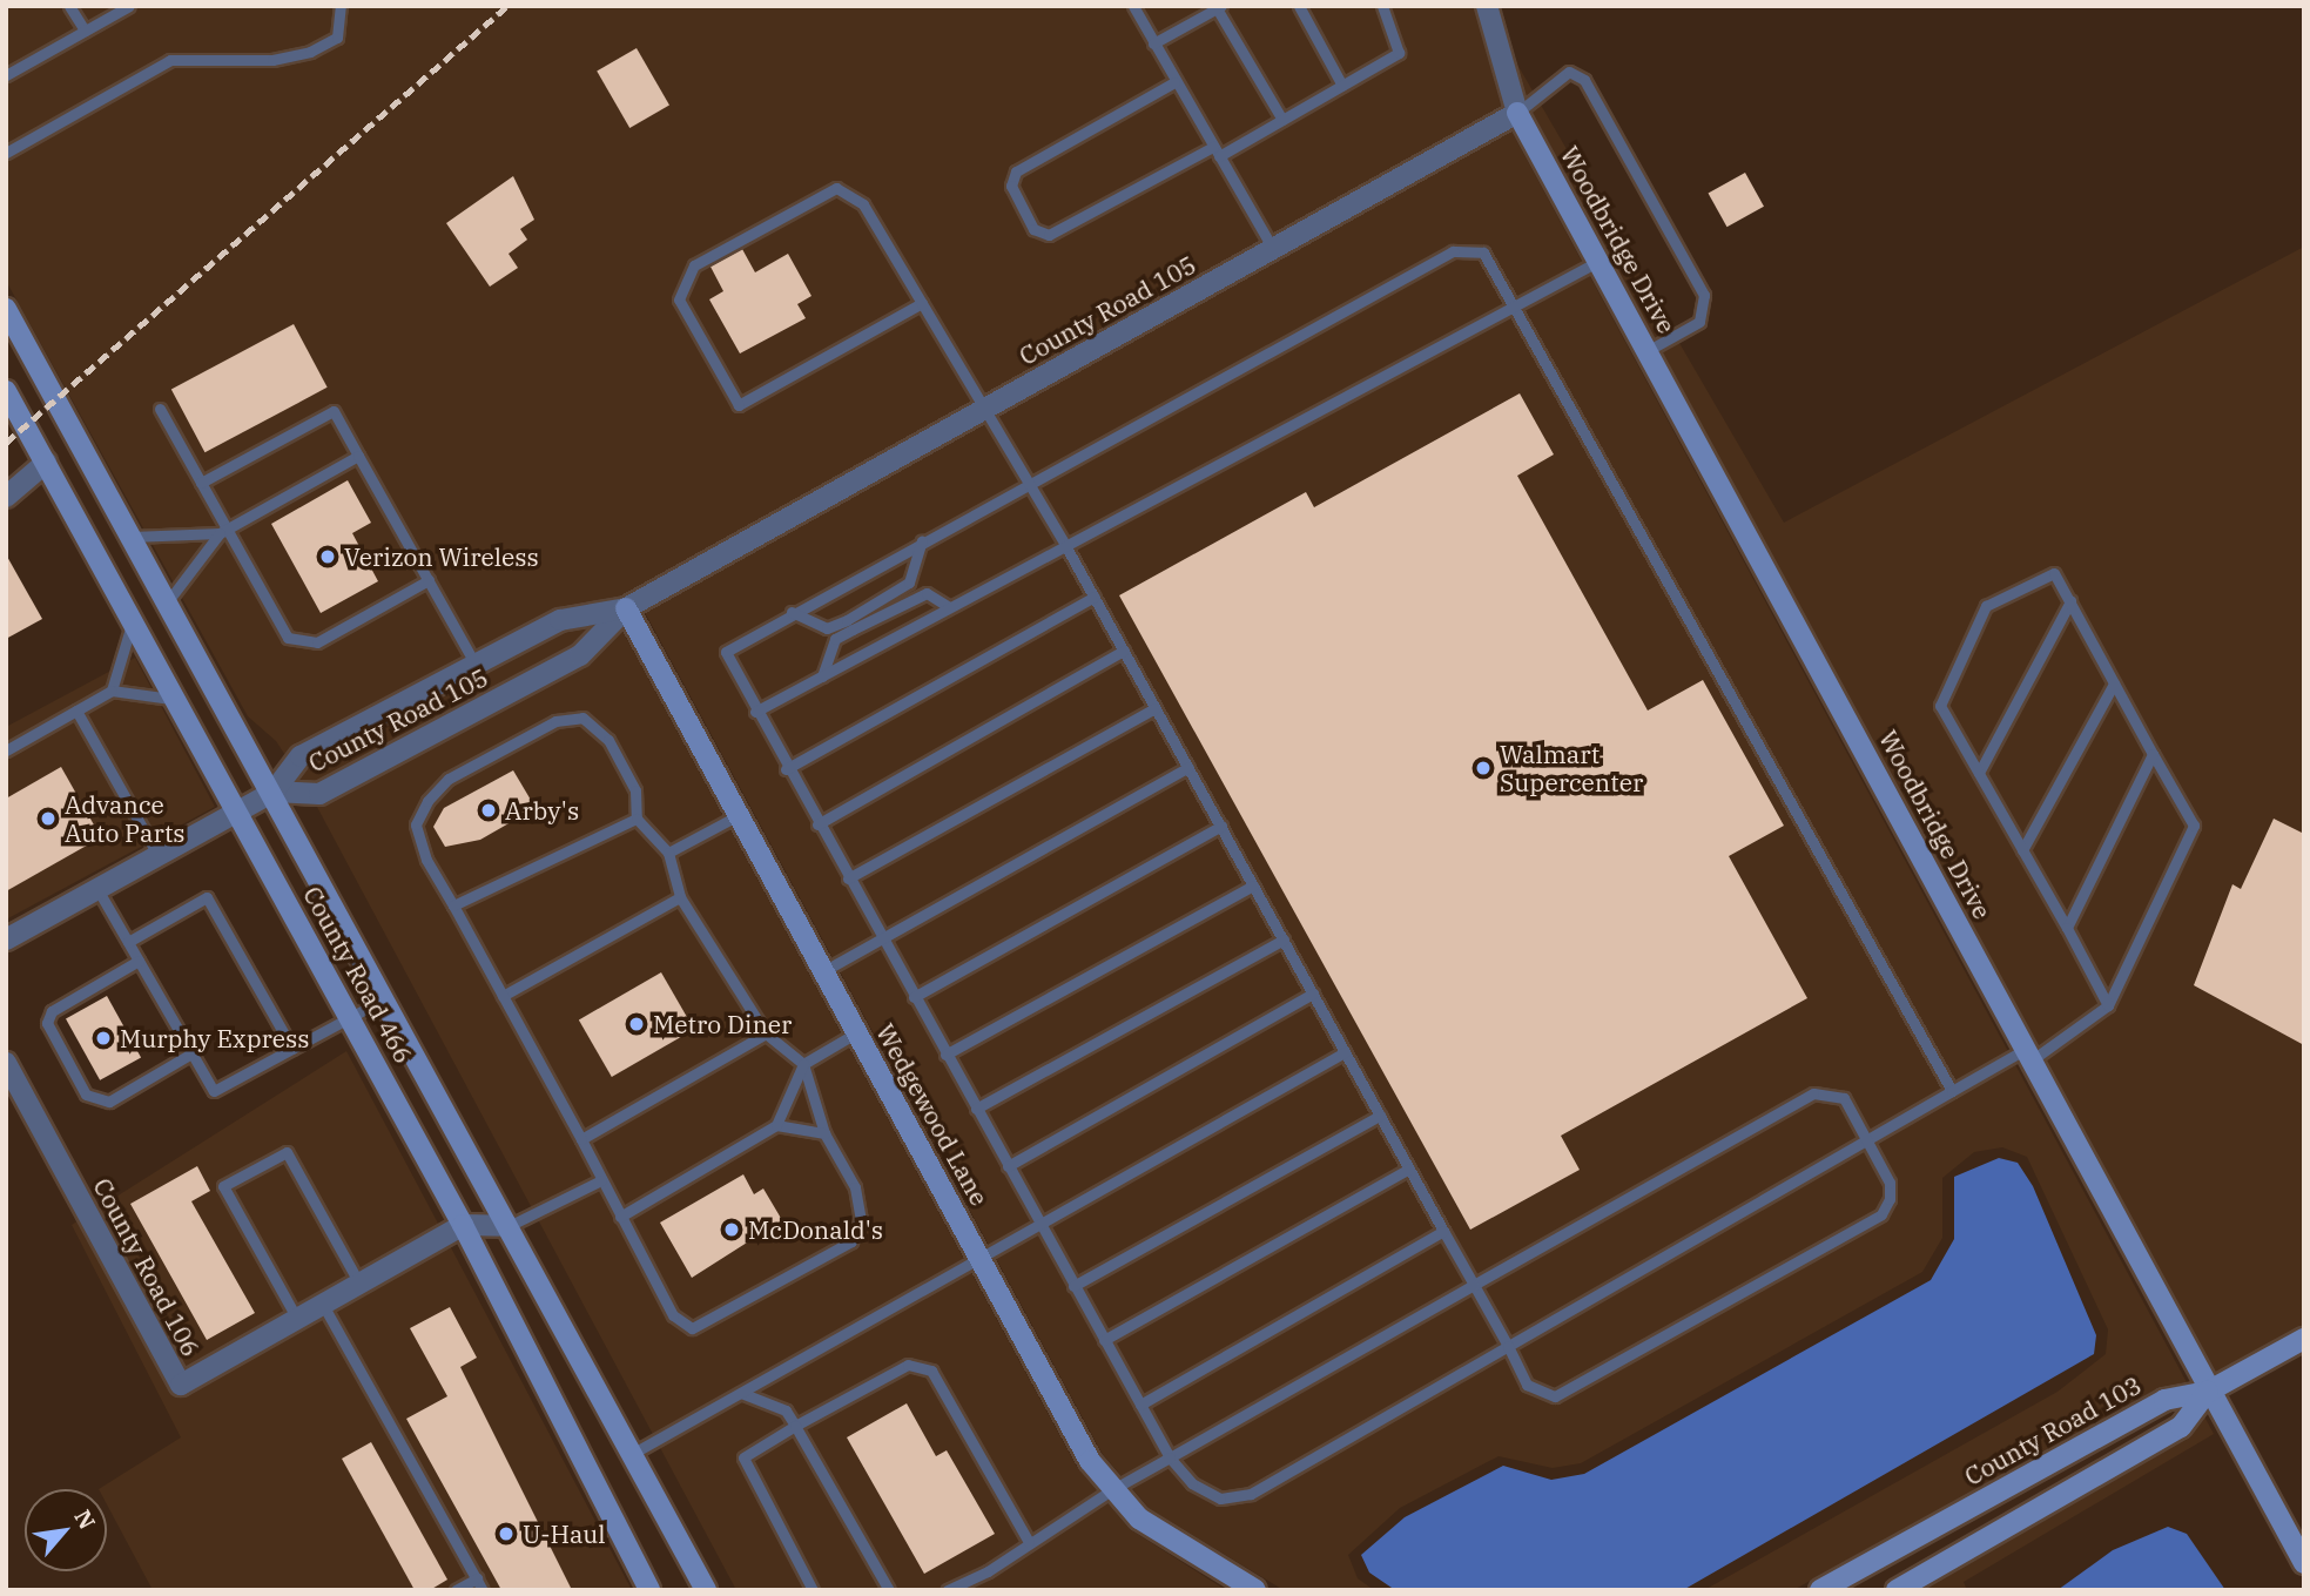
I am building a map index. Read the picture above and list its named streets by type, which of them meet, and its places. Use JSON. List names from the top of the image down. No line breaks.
{"streets":{"street":["Woodbridge Drive","County Road 105","County Road 466","Wedgewood Lane","County Road 106","County Road 103"]},"crossings":[["Woodbridge Drive","County Road 105"],["Woodbridge Drive","County Road 103"],["County Road 105","County Road 466"],["County Road 105","Wedgewood Lane"],["County Road 466","County Road 106"]],"places":["Verizon Wireless","Walmart Supercenter","Arby's","Advance Auto Parts","Metro Diner","Murphy Express","McDonald's","U-Haul"],"north":"top right"}
